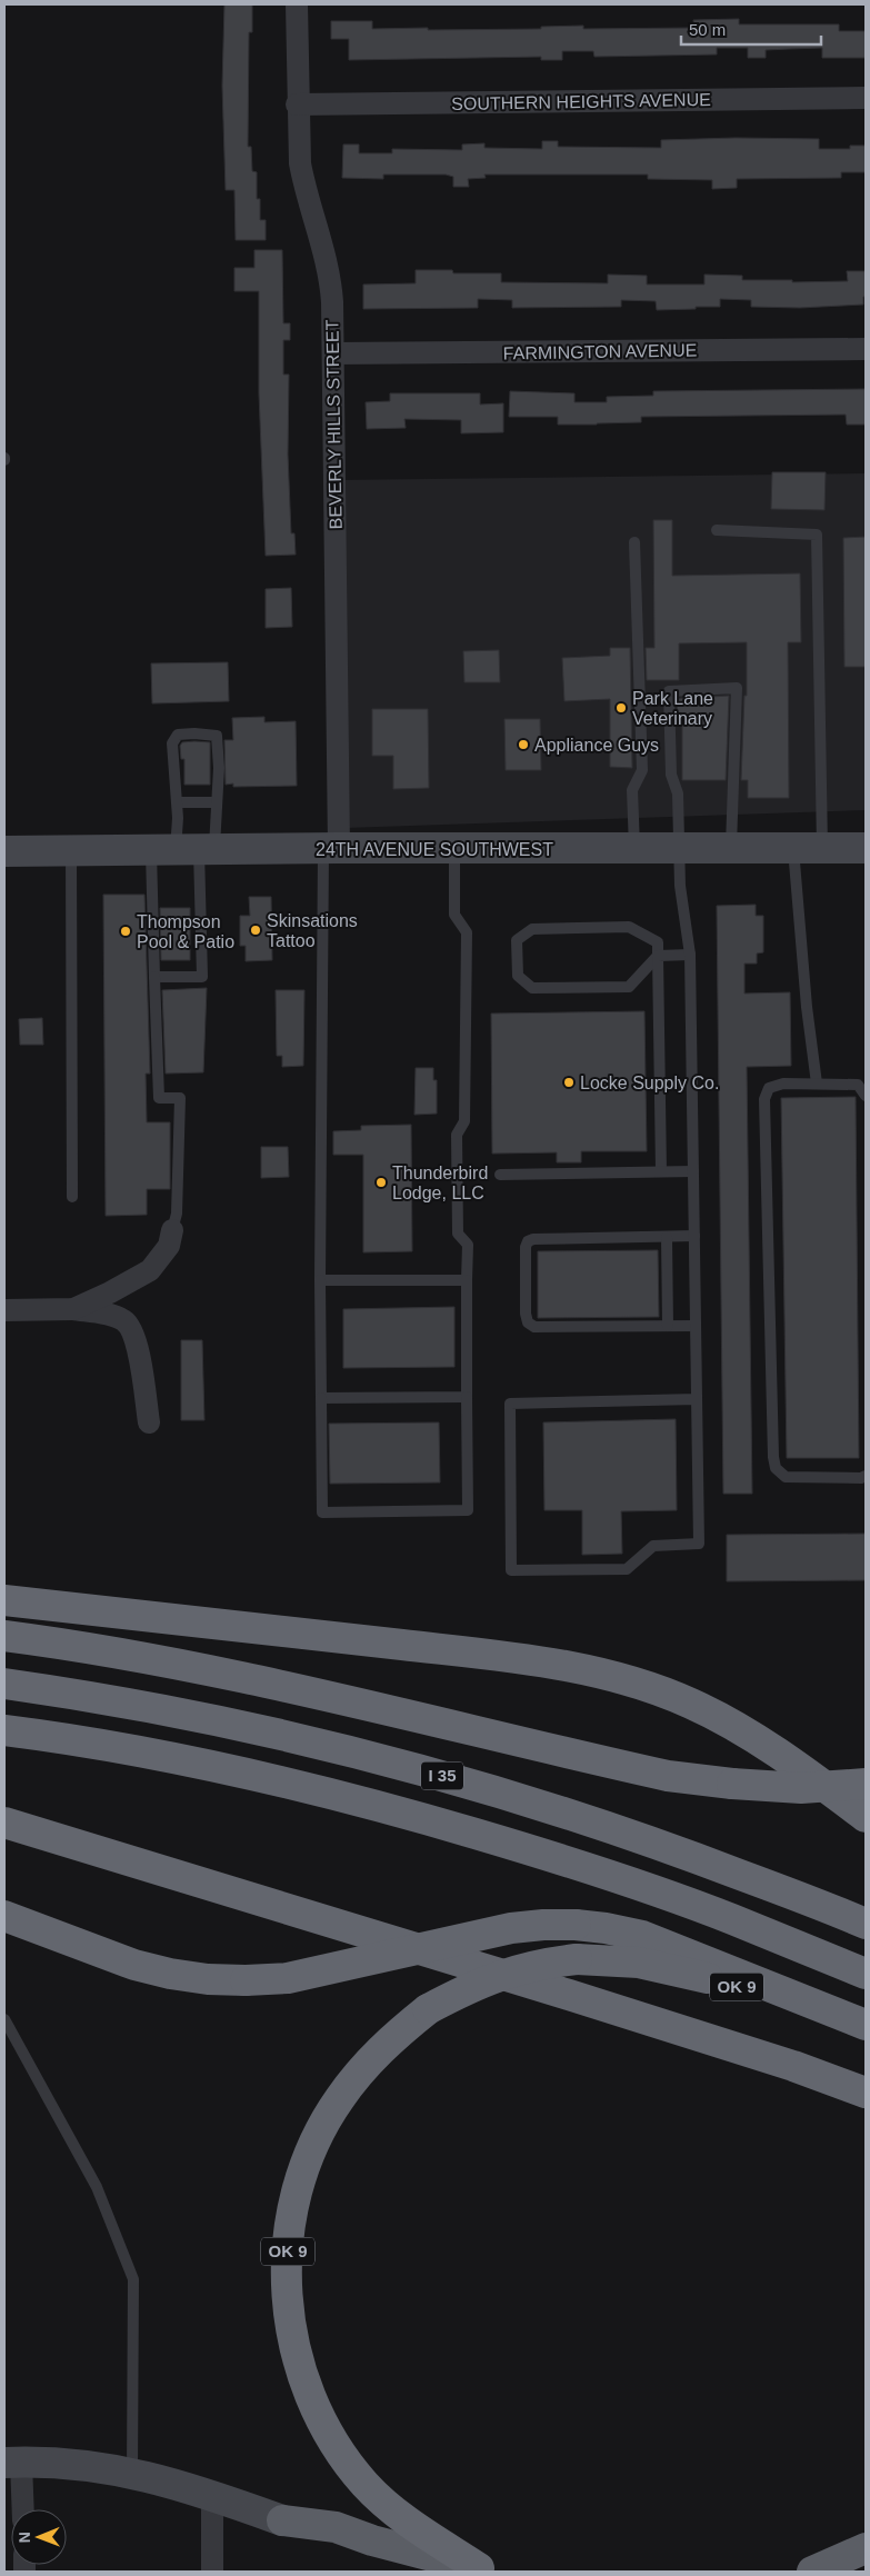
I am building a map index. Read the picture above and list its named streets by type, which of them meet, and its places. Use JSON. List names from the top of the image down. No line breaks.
{"streets":{"highway":["I 35","OK 9"],"main road":["24TH AVENUE SOUTHWEST"],"street":["SOUTHERN HEIGHTS AVENUE","FARMINGTON AVENUE","BEVERLY HILLS STREET"]},"crossings":[["SOUTHERN HEIGHTS AVENUE","BEVERLY HILLS STREET"],["FARMINGTON AVENUE","BEVERLY HILLS STREET"],["BEVERLY HILLS STREET","24TH AVENUE SOUTHWEST"]],"places":["Park Lane Veterinary","Appliance Guys","Skinsations Tattoo","Thompson Pool & Patio","Locke Supply Co.","Thunderbird Lodge, LLC"],"scale_bar":"50 m","north":"left"}
